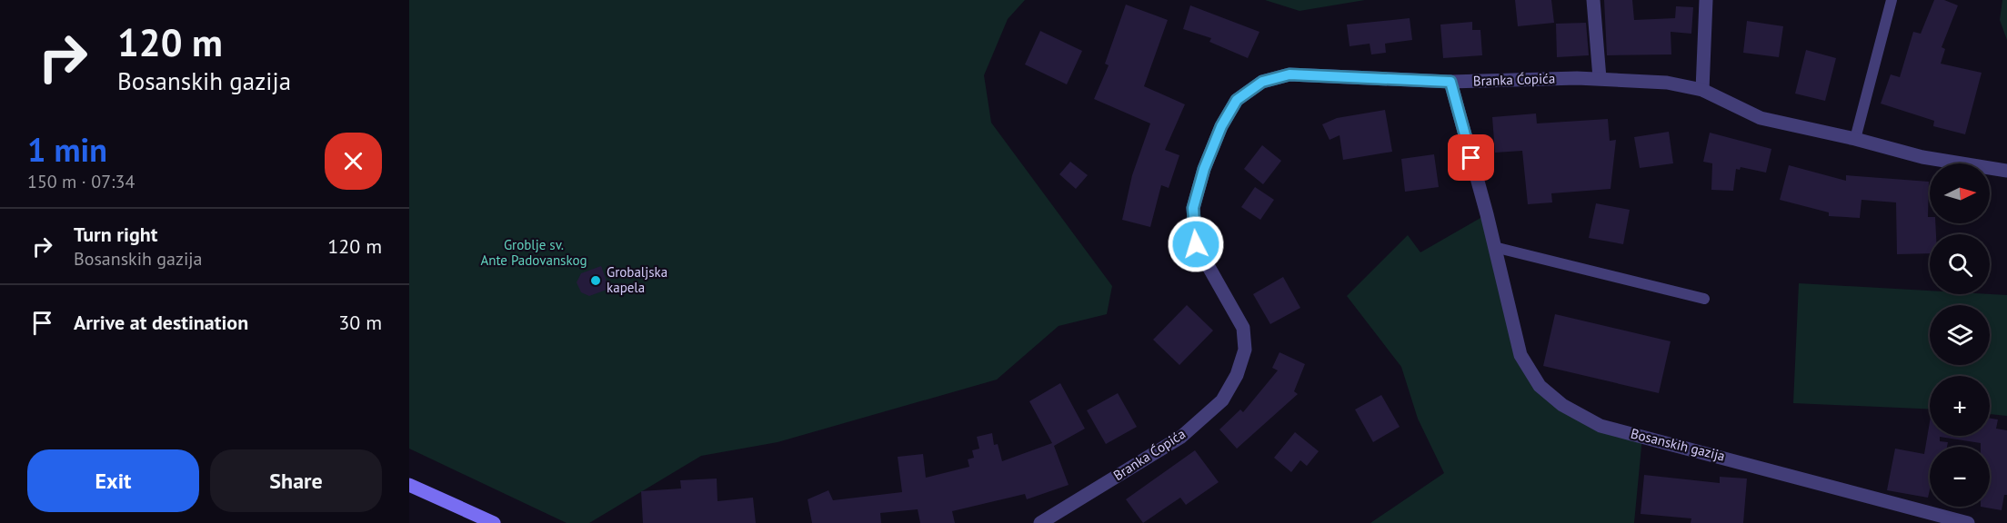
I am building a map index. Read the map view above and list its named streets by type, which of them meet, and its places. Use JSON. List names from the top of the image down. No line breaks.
{"streets":{"street":["Branka Ćopića","Bosanskih gazija"]},"crossings":[["Branka Ćopića","Bosanskih gazija"]],"parks":["Groblje sv. Ante Padovanskog"],"places":["Grobaljska kapela"],"north":"right","page":{"turn":["120 m","Bosanskih gazija"],"heading":["1 min","150 m · 07:34"],"map_buttons":["+","−"],"list":[{"name":"Turn right","note":"Bosanskih gazija","value":"120 m"},{"name":"Arrive at destination","value":"30 m"}],"buttons":["Exit","Share"]}}
